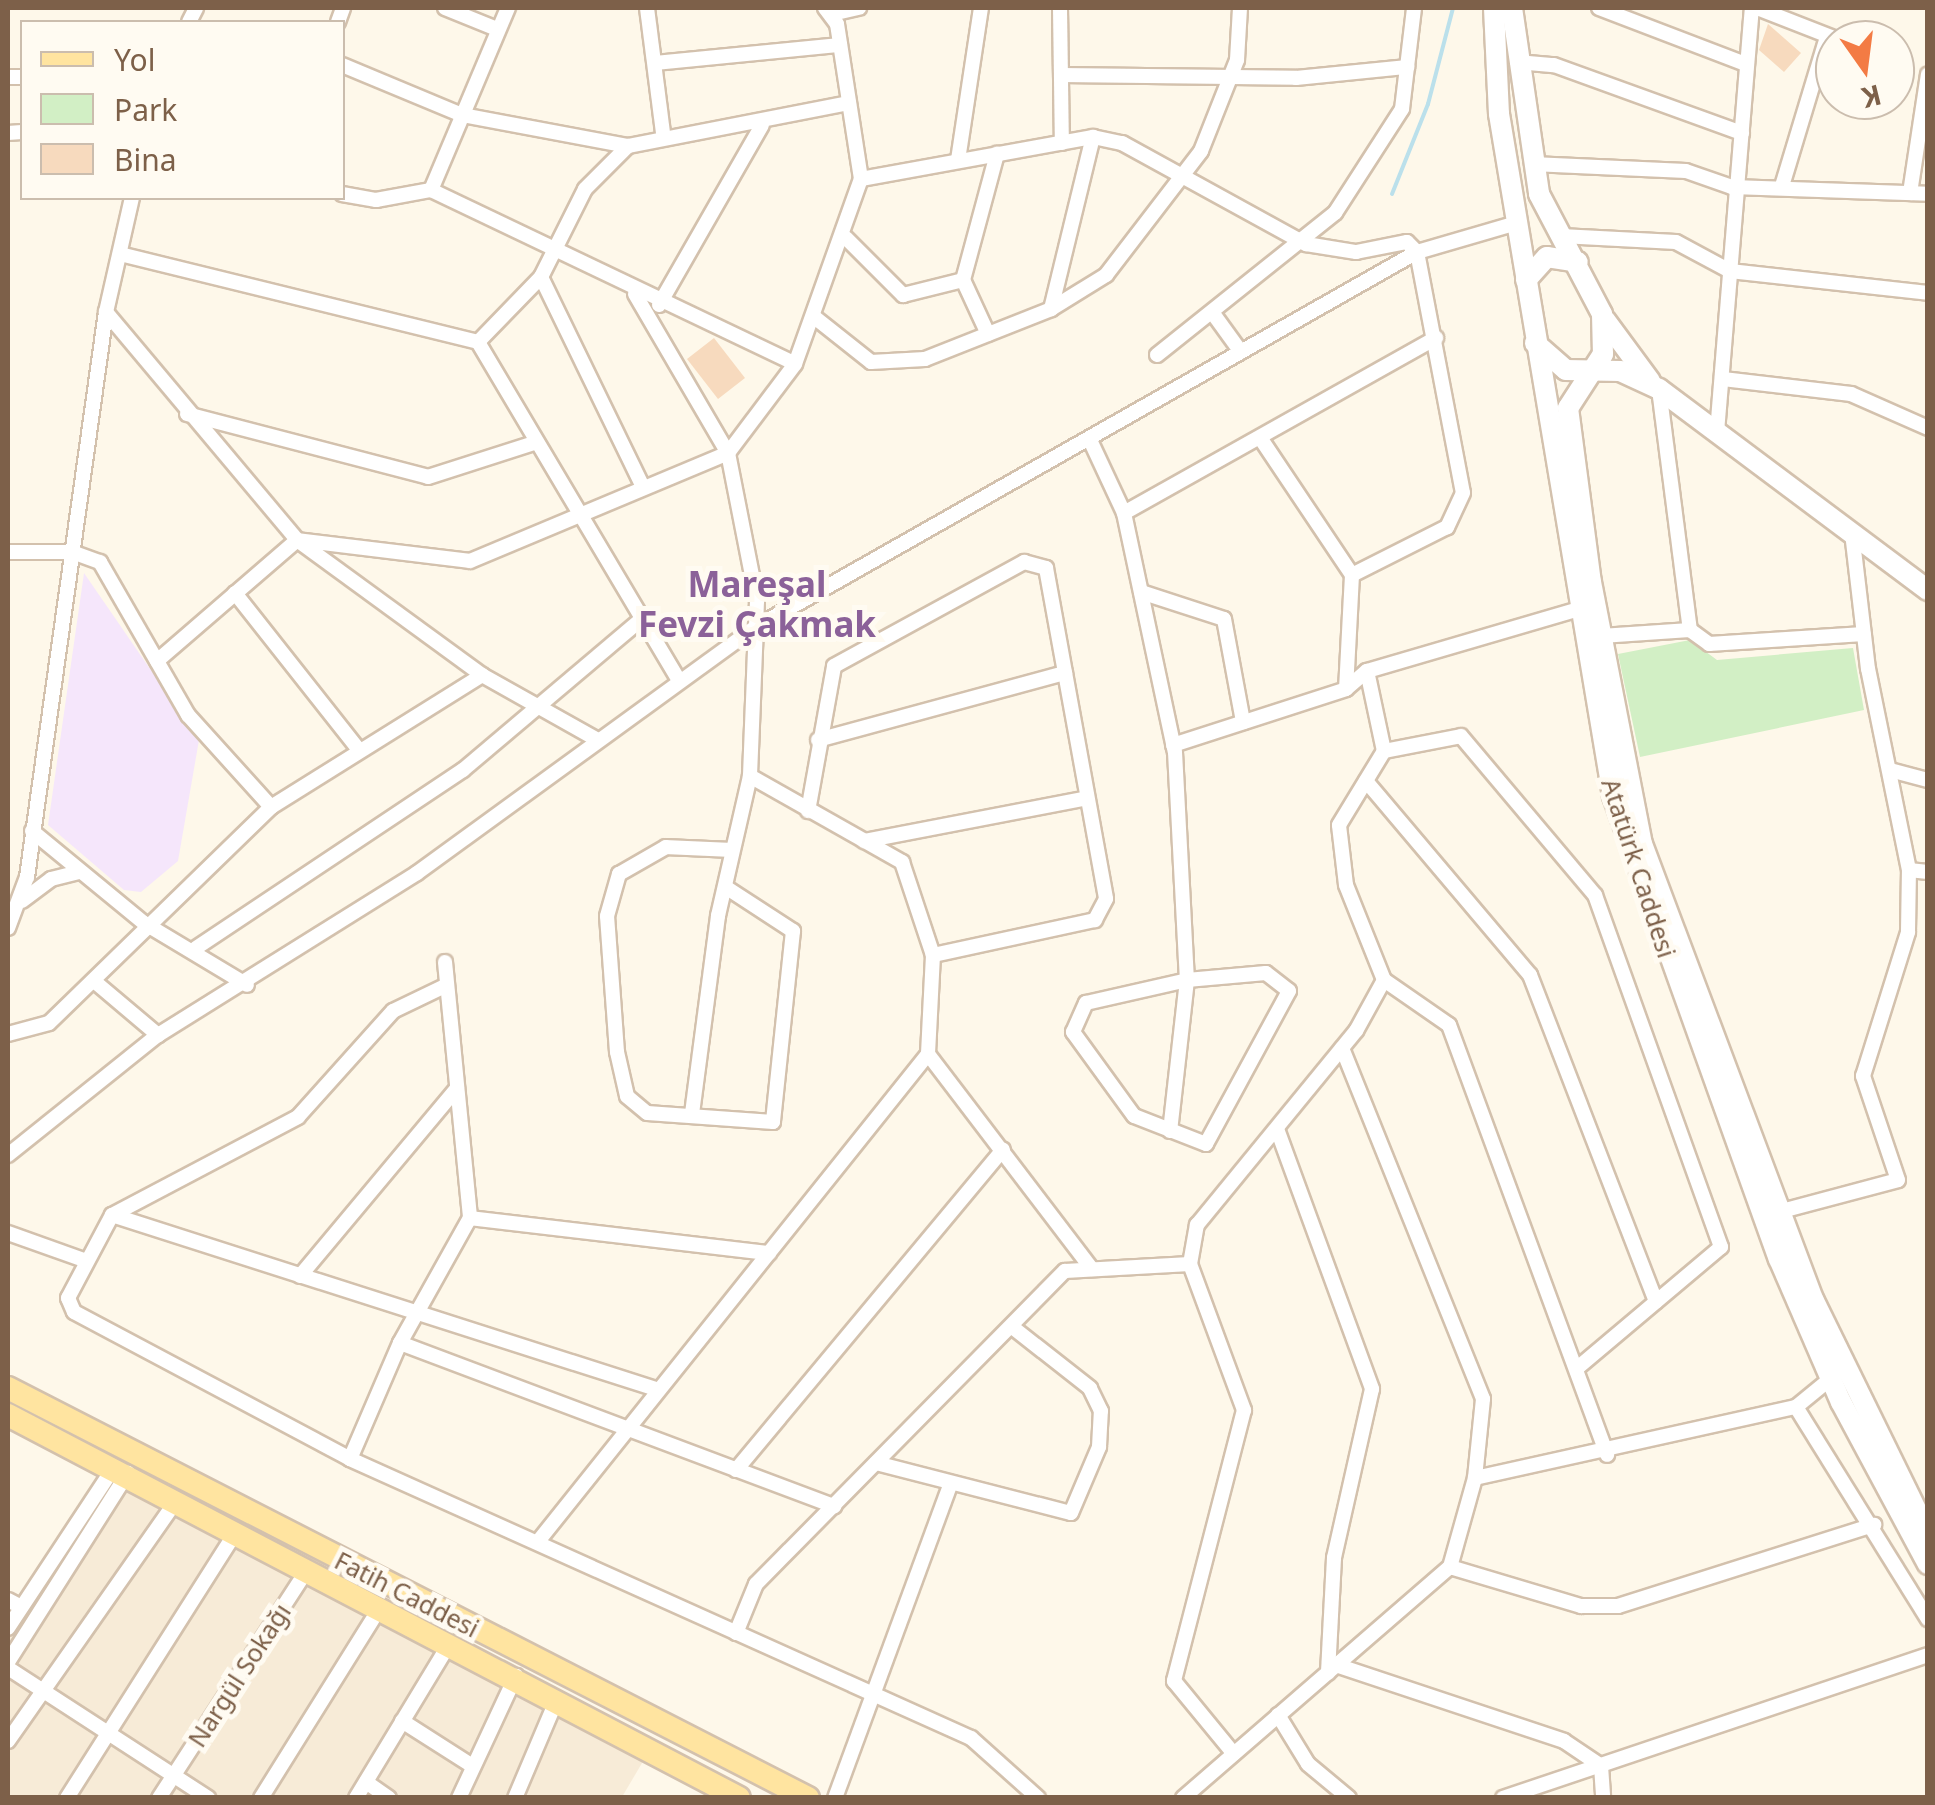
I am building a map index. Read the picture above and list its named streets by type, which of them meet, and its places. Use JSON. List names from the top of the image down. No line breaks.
{"streets":{"main road":["Atatürk Caddesi","Fatih Caddesi"],"street":["Nargül Sokağı"]},"crossings":[["Fatih Caddesi","Nargül Sokağı"]],"districts":["Mareşal Fevzi Çakmak"],"legend":["Yol","Park","Bina"],"north":"bottom"}
